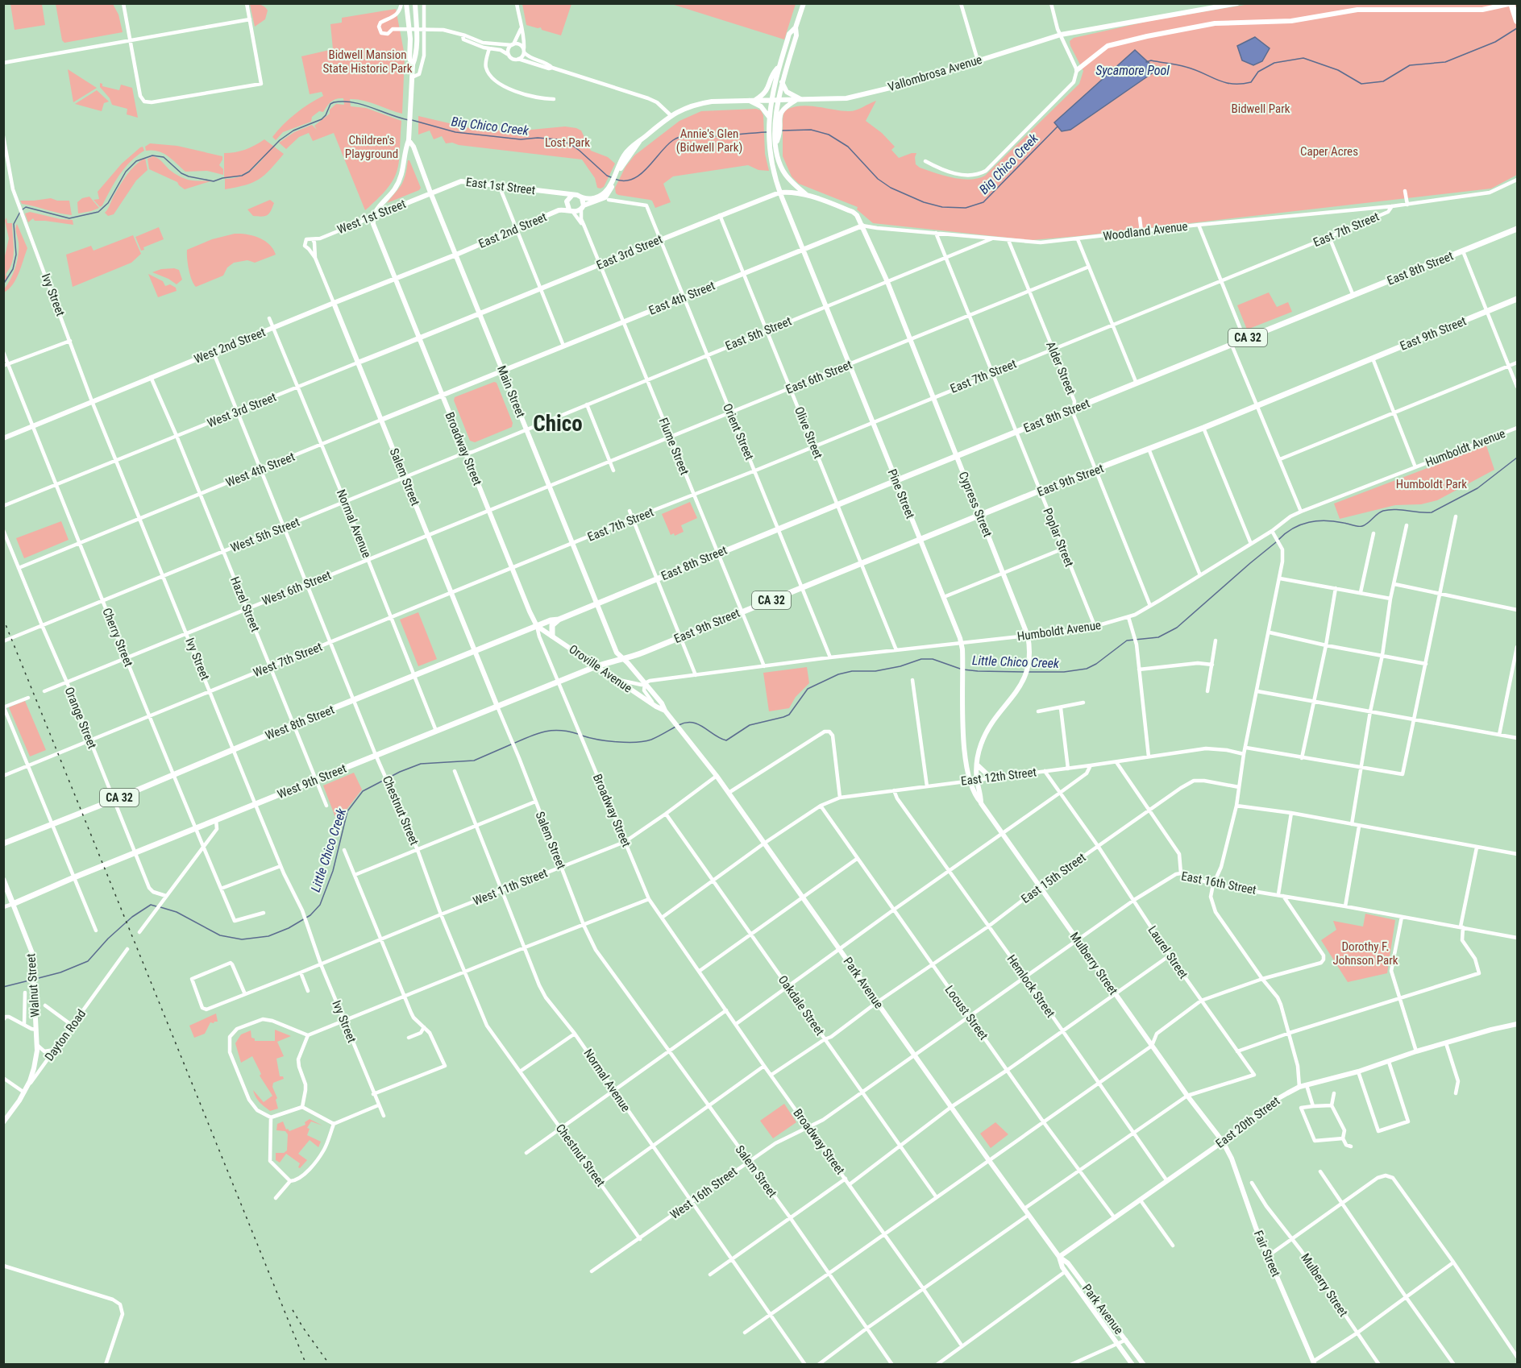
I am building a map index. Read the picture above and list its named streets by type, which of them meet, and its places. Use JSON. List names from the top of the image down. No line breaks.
{"streets":{"main road":["East 8th Street","East 9th Street","CA 32","West 8th Street","West 9th Street","Walnut Street"],"street":["Vallombrosa Avenue","East 1st Street","West 1st Street","East 7th Street","East 2nd Street","Woodland Avenue","East 3rd Street","Ivy Street","East 4th Street","East 5th Street","West 2nd Street","Alder Street","East 6th Street","Main Street","West 3rd Street","Orient Street","Olive Street","Flume Street","Humboldt Avenue","Broadway Street","West 4th Street","Salem Street","Pine Street","Cypress Street","Normal Avenue","West 5th Street","Poplar Street","West 6th Street","Hazel Street","Cherry Street","West 7th Street","Oroville Avenue","Orange Street","East 12th Street","Chestnut Street","East 15th Street","East 16th Street","West 11th Street","Laurel Street","Mulberry Street","Park Avenue","Hemlock Street","Oakdale Street","Locust Street","Dayton Road","East 20th Street","West 16th Street","Fair Street"]},"crossings":[["Vallombrosa Avenue","East 1st Street"],["Vallombrosa Avenue","East 2nd Street"],["Vallombrosa Avenue","Flume Street"],["Vallombrosa Avenue","Pine Street"],["East 1st Street","West 1st Street"],["East 1st Street","East 2nd Street"],["East 1st Street","Main Street"],["East 1st Street","Flume Street"],["West 1st Street","Main Street"],["West 1st Street","Broadway Street"],["West 1st Street","Salem Street"],["East 7th Street","Woodland Avenue"],["East 7th Street","Alder Street"],["East 7th Street","Main Street"],["East 7th Street","Orient Street"],["East 7th Street","Olive Street"],["East 7th Street","Flume Street"],["East 7th Street","Pine Street"],["East 7th Street","Cypress Street"],["East 7th Street","Poplar Street"],["East 7th Street","West 7th Street"],["East 2nd Street","West 2nd Street"],["East 2nd Street","Main Street"],["East 2nd Street","Flume Street"],["Woodland Avenue","East 4th Street"],["Woodland Avenue","East 5th Street"],["Woodland Avenue","Alder Street"],["Woodland Avenue","Cypress Street"],["Woodland Avenue","Poplar Street"],["East 3rd Street","Main Street"],["East 3rd Street","West 3rd Street"],["East 3rd Street","Orient Street"],["East 3rd Street","Olive Street"],["East 3rd Street","Flume Street"],["East 3rd Street","Pine Street"],["East 8th Street","Alder Street"],["East 8th Street","Main Street"],["East 8th Street","Orient Street"],["East 8th Street","Olive Street"],["East 8th Street","Flume Street"],["East 8th Street","Pine Street"],["East 8th Street","Cypress Street"],["East 8th Street","Poplar Street"],["East 8th Street","West 8th Street"],["Ivy Street","West 2nd Street"],["Ivy Street","West 3rd Street"],["Ivy Street","West 4th Street"],["Ivy Street","West 5th Street"],["Ivy Street","West 6th Street"],["Ivy Street","West 7th Street"],["Ivy Street","West 8th Street"],["Ivy Street","West 9th Street"],["Ivy Street","West 11th Street"],["East 4th Street","Main Street"],["East 4th Street","Orient Street"],["East 4th Street","Olive Street"],["East 4th Street","Flume Street"],["East 4th Street","West 4th Street"],["East 4th Street","Pine Street"],["East 4th Street","Cypress Street"],["East 5th Street","Main Street"],["East 5th Street","Orient Street"],["East 5th Street","Olive Street"],["East 5th Street","Flume Street"],["East 5th Street","Pine Street"],["East 5th Street","Cypress Street"],["East 5th Street","West 5th Street"],["East 5th Street","Poplar Street"],["East 9th Street","Alder Street"],["East 9th Street","Main Street"],["East 9th Street","Orient Street"],["East 9th Street","Olive Street"],["East 9th Street","Flume Street"],["East 9th Street","Pine Street"],["East 9th Street","Cypress Street"],["East 9th Street","Poplar Street"],["East 9th Street","West 9th Street"],["West 2nd Street","Main Street"],["West 2nd Street","Broadway Street"],["West 2nd Street","Salem Street"],["West 2nd Street","Normal Avenue"],["West 2nd Street","Hazel Street"],["West 2nd Street","Cherry Street"],["West 2nd Street","Chestnut Street"],["Alder Street","East 6th Street"],["Alder Street","Humboldt Avenue"],["East 6th Street","Main Street"],["East 6th Street","Orient Street"],["East 6th Street","Olive Street"],["East 6th Street","Flume Street"],["East 6th Street","Pine Street"],["East 6th Street","Cypress Street"],["East 6th Street","Poplar Street"],["East 6th Street","West 6th Street"],["Main Street","West 3rd Street"],["Main Street","Humboldt Avenue"],["Main Street","West 4th Street"],["Main Street","West 5th Street"],["Main Street","West 6th Street"],["Main Street","West 7th Street"],["Main Street","Oroville Avenue"],["Main Street","West 8th Street"],["Main Street","West 9th Street"],["Main Street","Park Avenue"],["West 3rd Street","Broadway Street"],["West 3rd Street","Salem Street"],["West 3rd Street","Normal Avenue"],["West 3rd Street","Hazel Street"],["West 3rd Street","Cherry Street"],["West 3rd Street","Chestnut Street"],["Orient Street","Humboldt Avenue"],["Olive Street","Humboldt Avenue"],["Flume Street","Humboldt Avenue"],["Humboldt Avenue","Pine Street"],["Humboldt Avenue","Cypress Street"],["Humboldt Avenue","Poplar Street"],["Humboldt Avenue","Oroville Avenue"],["Broadway Street","West 4th Street"],["Broadway Street","West 5th Street"],["Broadway Street","West 6th Street"],["Broadway Street","West 7th Street"],["Broadway Street","Oroville Avenue"],["Broadway Street","West 8th Street"],["Broadway Street","East 12th Street"],["Broadway Street","West 9th Street"],["Broadway Street","East 15th Street"],["Broadway Street","West 11th Street"],["Broadway Street","West 16th Street"],["West 4th Street","Salem Street"],["West 4th Street","Normal Avenue"],["West 4th Street","Hazel Street"],["West 4th Street","Cherry Street"],["West 4th Street","Orange Street"],["West 4th Street","Chestnut Street"],["Salem Street","West 5th Street"],["Salem Street","West 6th Street"],["Salem Street","West 7th Street"],["Salem Street","West 8th Street"],["Salem Street","West 9th Street"],["Salem Street","West 11th Street"],["Salem Street","West 16th Street"],["Pine Street","East 12th Street"],["Pine Street","Mulberry Street"],["Cypress Street","East 12th Street"],["Cypress Street","Mulberry Street"],["Normal Avenue","West 5th Street"],["Normal Avenue","West 6th Street"],["Normal Avenue","West 7th Street"],["Normal Avenue","West 8th Street"],["Normal Avenue","West 9th Street"],["Normal Avenue","West 11th Street"],["Normal Avenue","West 16th Street"],["West 5th Street","Hazel Street"],["West 5th Street","Cherry Street"],["West 5th Street","Orange Street"],["West 5th Street","Chestnut Street"],["West 6th Street","Hazel Street"],["West 6th Street","Cherry Street"],["West 6th Street","Orange Street"],["West 6th Street","Chestnut Street"],["Hazel Street","West 7th Street"],["Hazel Street","West 8th Street"],["Hazel Street","West 9th Street"],["Cherry Street","West 7th Street"],["Cherry Street","West 8th Street"],["Cherry Street","West 9th Street"],["West 7th Street","Orange Street"],["West 7th Street","Chestnut Street"],["Oroville Avenue","West 8th Street"],["Oroville Avenue","West 9th Street"],["Oroville Avenue","Park Avenue"],["Orange Street","West 8th Street"],["Orange Street","West 9th Street"],["West 8th Street","Chestnut Street"],["East 12th Street","Laurel Street"],["East 12th Street","Mulberry Street"],["East 12th Street","Park Avenue"],["East 12th Street","Hemlock Street"],["East 12th Street","Oakdale Street"],["East 12th Street","Locust Street"],["West 9th Street","Chestnut Street"],["West 9th Street","Walnut Street"],["Chestnut Street","West 11th Street"],["Chestnut Street","West 16th Street"],["East 15th Street","Laurel Street"],["East 15th Street","Mulberry Street"],["East 15th Street","Park Avenue"],["East 15th Street","Hemlock Street"],["East 15th Street","Oakdale Street"],["East 15th Street","Locust Street"],["East 16th Street","Laurel Street"],["East 16th Street","Mulberry Street"],["East 16th Street","Park Avenue"],["East 16th Street","Hemlock Street"],["East 16th Street","Locust Street"],["East 16th Street","West 16th Street"],["West 11th Street","Park Avenue"],["West 11th Street","Oakdale Street"],["Laurel Street","Mulberry Street"],["Mulberry Street","East 20th Street"],["Mulberry Street","Fair Street"],["Park Avenue","East 20th Street"],["Park Avenue","West 16th Street"],["Walnut Street","Dayton Road"],["Hemlock Street","East 20th Street"],["Oakdale Street","West 16th Street"],["Locust Street","East 20th Street"],["East 20th Street","Fair Street"]],"districts":["Chico"],"water":["Sycamore Pool","Big Chico Creek","Little Chico Creek"],"parks":["Bidwell Mansion State Historic Park","Bidwell Park","Annie's Glen (Bidwell Park)","Children's Playground","Lost Park","Caper Acres","Humboldt Park","Dorothy F. Johnson Park"]}
